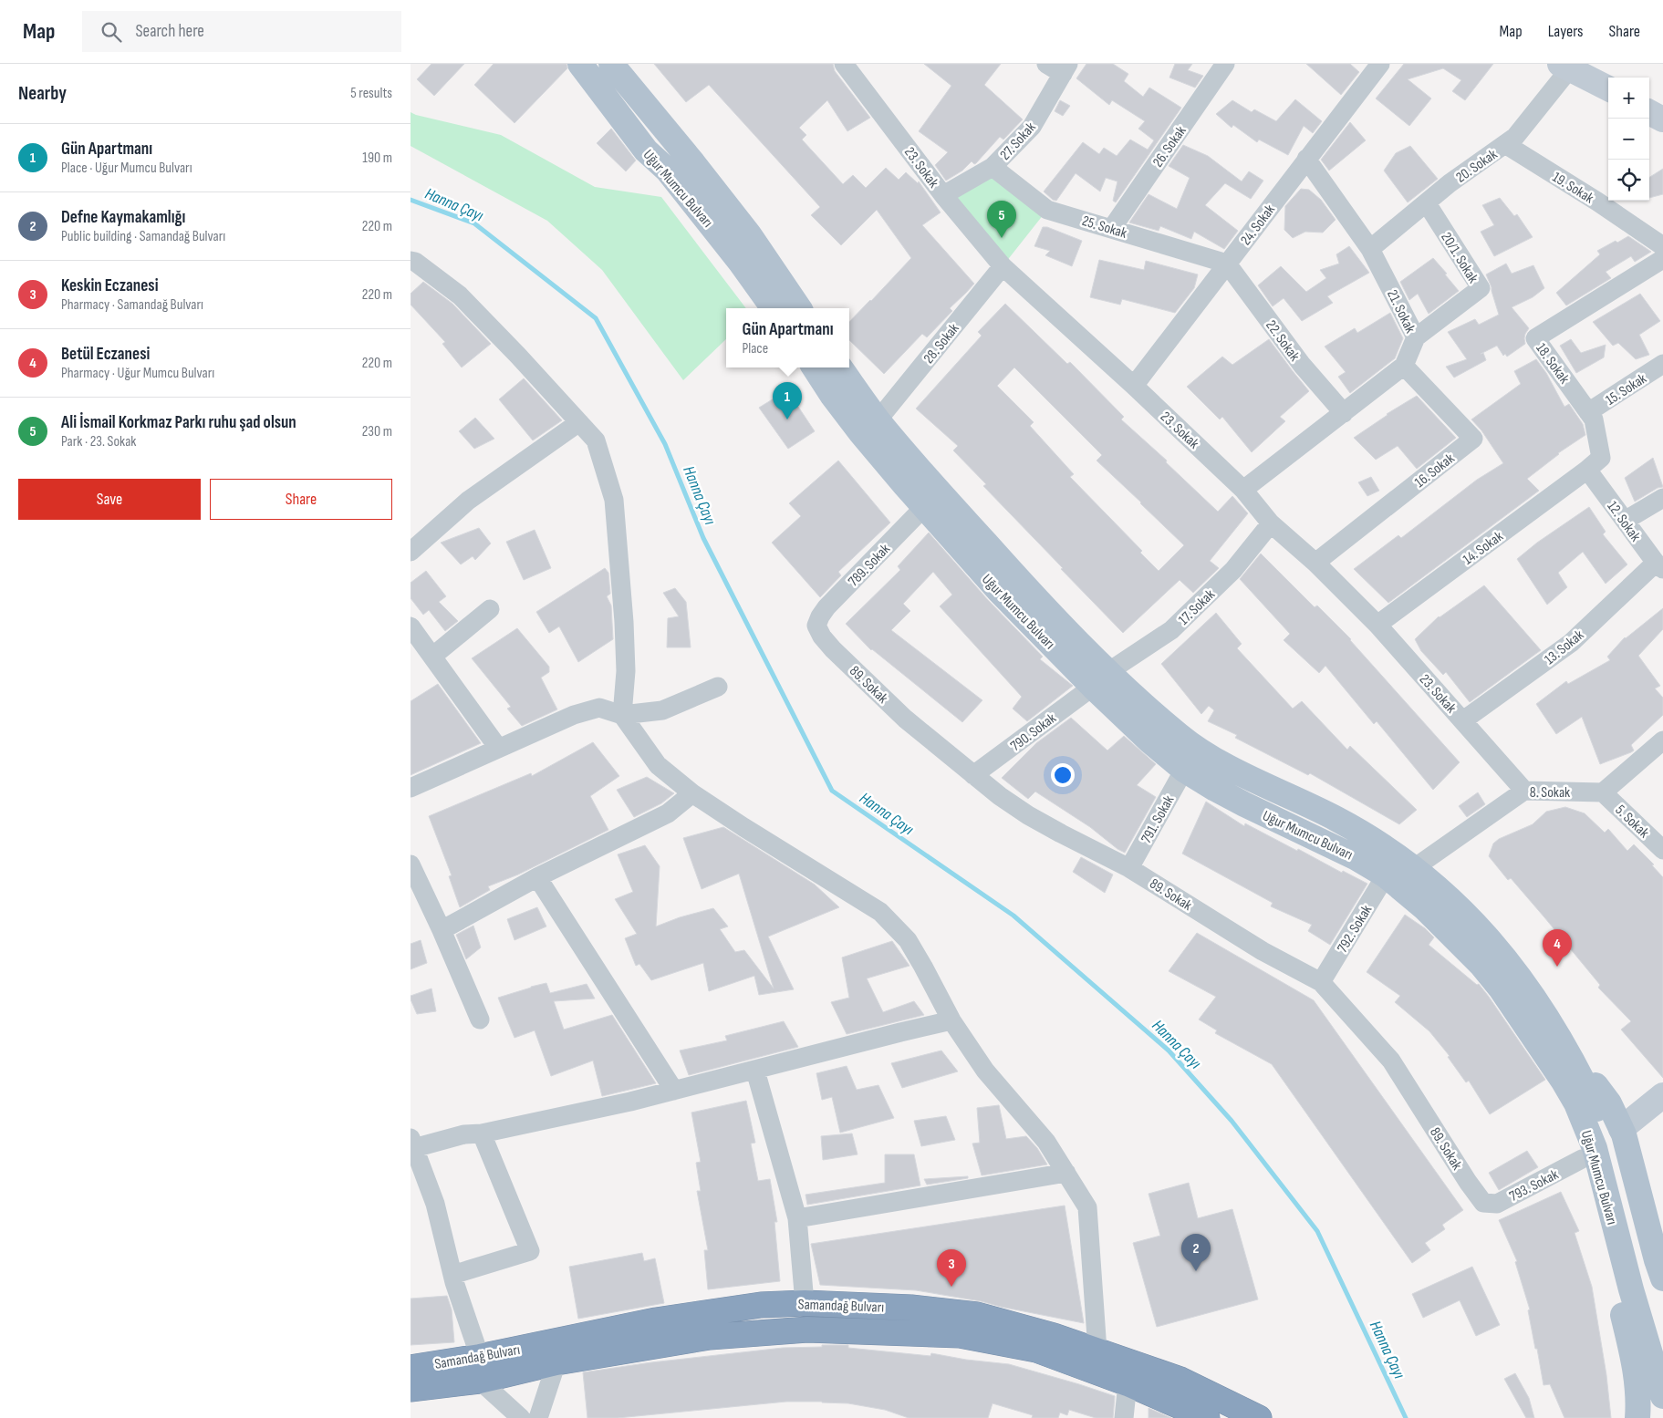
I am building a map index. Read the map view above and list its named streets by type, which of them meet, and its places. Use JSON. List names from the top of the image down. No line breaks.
{"streets":{"highway":["Samandağ Bulvarı"],"main road":["Uğur Mumcu Bulvarı"],"street":["27. Sokak","26. Sokak","20. Sokak","23. Sokak","19. Sokak","24. Sokak","25. Sokak","20/1. Sokak","21. Sokak","22. Sokak","28. Sokak","18. Sokak","15. Sokak","16. Sokak","12. Sokak","14. Sokak","789. Sokak","17. Sokak","13. Sokak","89. Sokak","790. Sokak","8. Sokak","791. Sokak","5. Sokak","792. Sokak","793. Sokak"]},"crossings":[["27. Sokak","23. Sokak"],["27. Sokak","25. Sokak"],["26. Sokak","25. Sokak"],["20. Sokak","19. Sokak"],["20. Sokak","20/1. Sokak"],["20. Sokak","21. Sokak"],["23. Sokak","24. Sokak"],["23. Sokak","21. Sokak"],["23. Sokak","28. Sokak"],["23. Sokak","16. Sokak"],["23. Sokak","14. Sokak"],["23. Sokak","17. Sokak"],["23. Sokak","13. Sokak"],["23. Sokak","8. Sokak"],["Uğur Mumcu Bulvarı","28. Sokak"],["Uğur Mumcu Bulvarı","789. Sokak"],["Uğur Mumcu Bulvarı","17. Sokak"],["Uğur Mumcu Bulvarı","790. Sokak"],["Uğur Mumcu Bulvarı","8. Sokak"],["Uğur Mumcu Bulvarı","791. Sokak"],["Uğur Mumcu Bulvarı","792. Sokak"],["24. Sokak","25. Sokak"],["24. Sokak","21. Sokak"],["24. Sokak","22. Sokak"],["25. Sokak","22. Sokak"],["20/1. Sokak","21. Sokak"],["21. Sokak","22. Sokak"],["21. Sokak","16. Sokak"],["18. Sokak","15. Sokak"],["18. Sokak","12. Sokak"],["18. Sokak","14. Sokak"],["12. Sokak","14. Sokak"],["12. Sokak","13. Sokak"],["789. Sokak","89. Sokak"],["17. Sokak","790. Sokak"],["89. Sokak","790. Sokak"],["89. Sokak","791. Sokak"],["89. Sokak","792. Sokak"],["89. Sokak","793. Sokak"],["8. Sokak","5. Sokak"]],"water":["Hanna Çayı"],"page":{"header":"Map","search":"Search here","nav":["Map","Layers","Share"],"heading":["Nearby","5 results"],"map_buttons":["+","−"],"list":[{"mark":"1","name":"Gün Apartmanı","note":"Place · Uğur Mumcu Bulvarı","value":"190 m"},{"mark":"2","name":"Defne Kaymakamlığı","note":"Public building · Samandağ Bulvarı","value":"220 m"},{"mark":"3","name":"Keskin Eczanesi","note":"Pharmacy · Samandağ Bulvarı","value":"220 m"},{"mark":"4","name":"Betül Eczanesi","note":"Pharmacy · Uğur Mumcu Bulvarı","value":"220 m"},{"mark":"5","name":"Ali İsmail Korkmaz Parkı ruhu şad olsun","note":"Park · 23. Sokak","value":"230 m"}],"pins":["5","1","4","2","3"],"popup":["Gün Apartmanı","Place"],"buttons":["Save","Share"]}}
